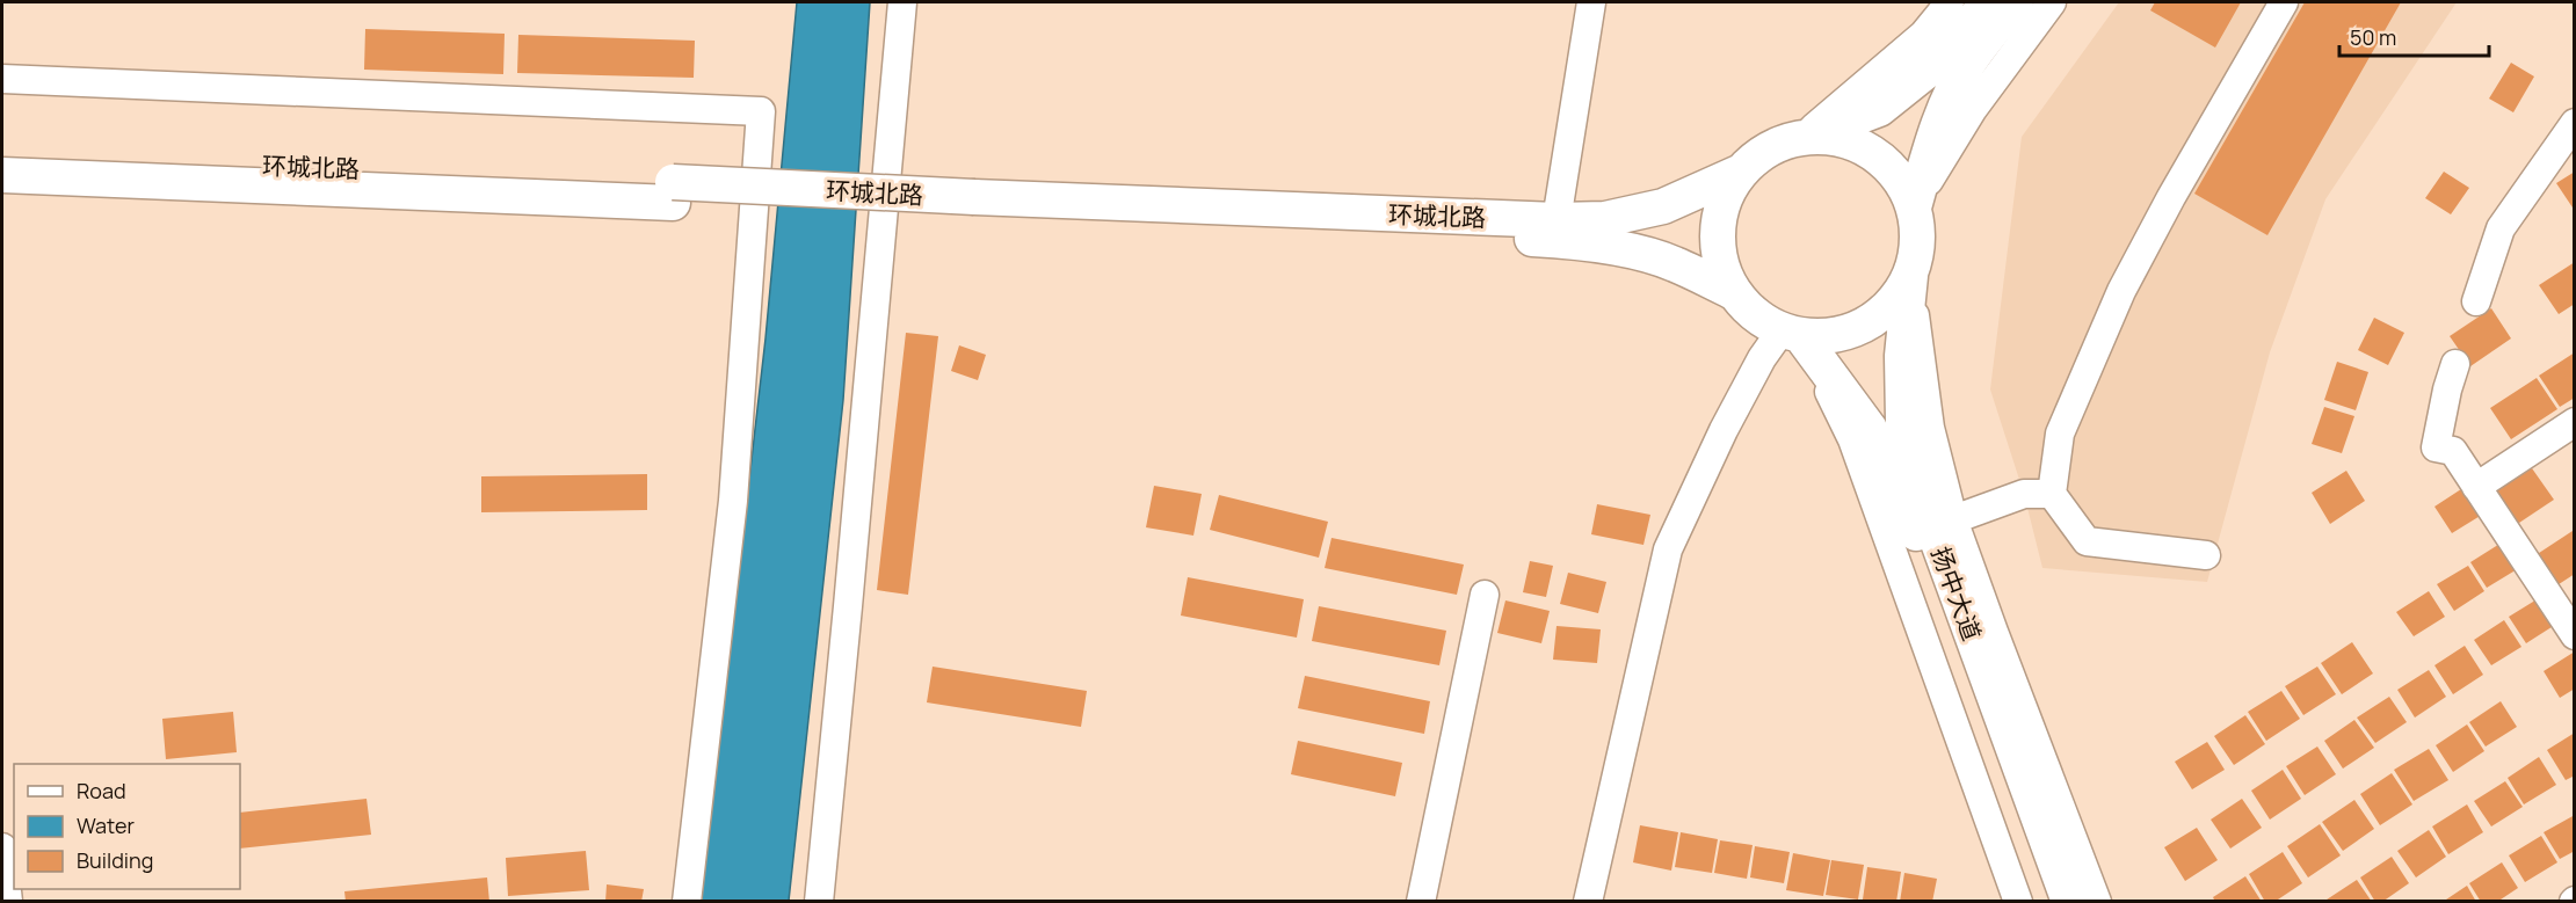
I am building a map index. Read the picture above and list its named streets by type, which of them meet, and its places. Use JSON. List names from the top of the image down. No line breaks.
{"streets":{"main road":["环城北路","扬中大道"]},"crossings":[["环城北路","扬中大道"]],"legend":["Road","Water","Building"],"scale_bar":"50 m"}
